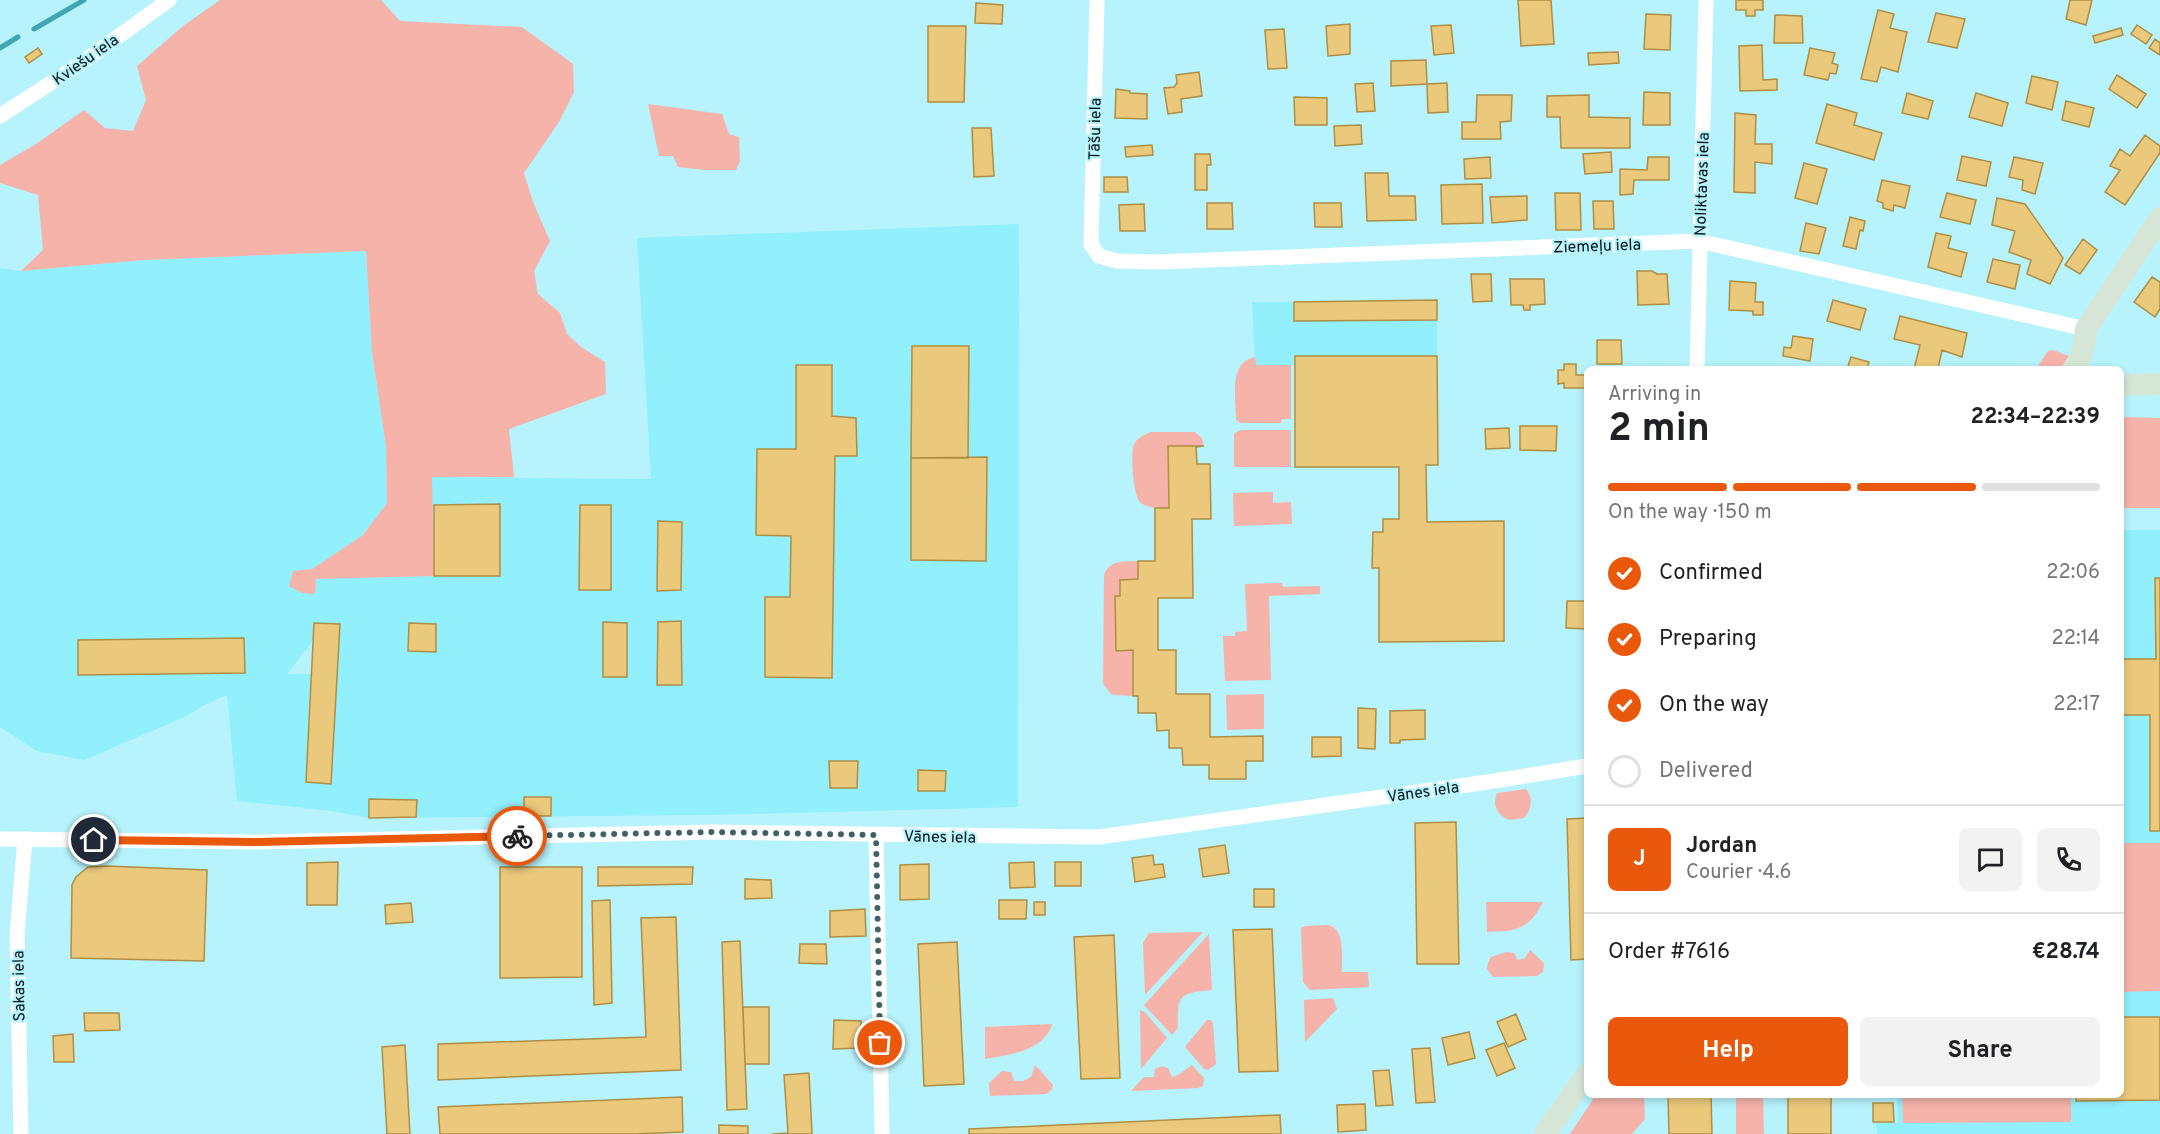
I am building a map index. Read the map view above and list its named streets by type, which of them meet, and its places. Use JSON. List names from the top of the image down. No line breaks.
{"streets":{"street":["Kviešu iela","Tāšu iela","Noliktavas iela","Ziemeļu iela","Vānes iela","Sakas iela"]},"crossings":[["Tāšu iela","Ziemeļu iela"],["Noliktavas iela","Ziemeļu iela"],["Vānes iela","Sakas iela"]],"page":{"heading":["2 min","Arriving in","22:34–22:39"],"panel":["Jordan","Courier · 4.6","Order #7616","€28.74"],"bar":"On the way · 150 m","list":[["Confirmed","22:06"],["Preparing","22:14"],["On the way","22:17"],"Delivered"],"round":"J","buttons":["Help","Share"]}}
